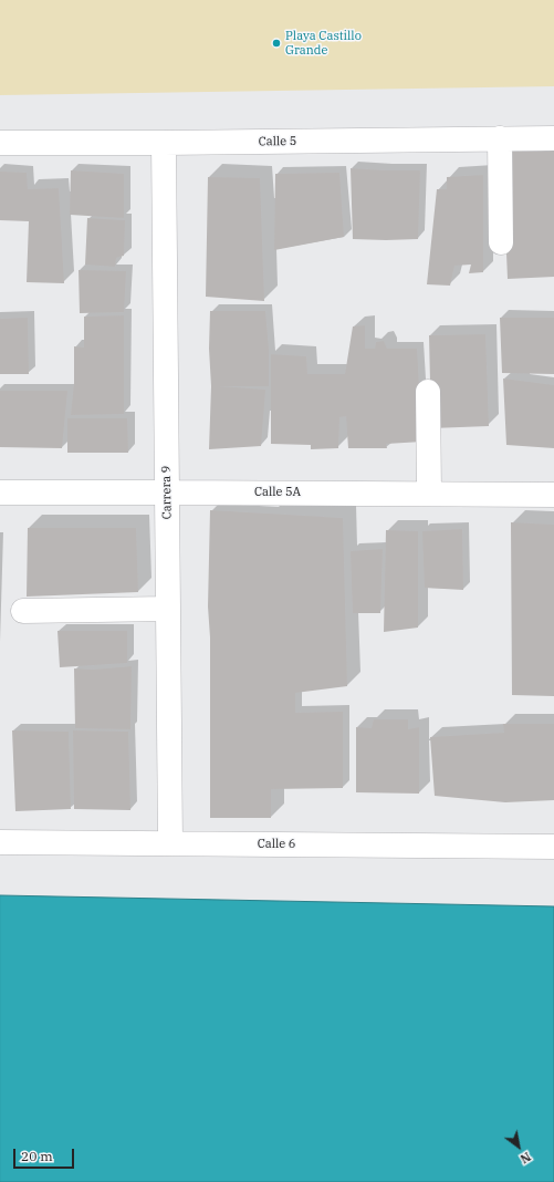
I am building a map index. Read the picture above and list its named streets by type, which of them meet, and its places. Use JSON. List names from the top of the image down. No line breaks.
{"streets":{"street":["Calle 5","Carrera 9","Calle 5A","Calle 6"]},"crossings":[["Calle 5","Carrera 9"],["Carrera 9","Calle 5A"],["Carrera 9","Calle 6"]],"places":["Playa Castillo Grande"],"scale_bar":"20 m","north":"bottom right"}
